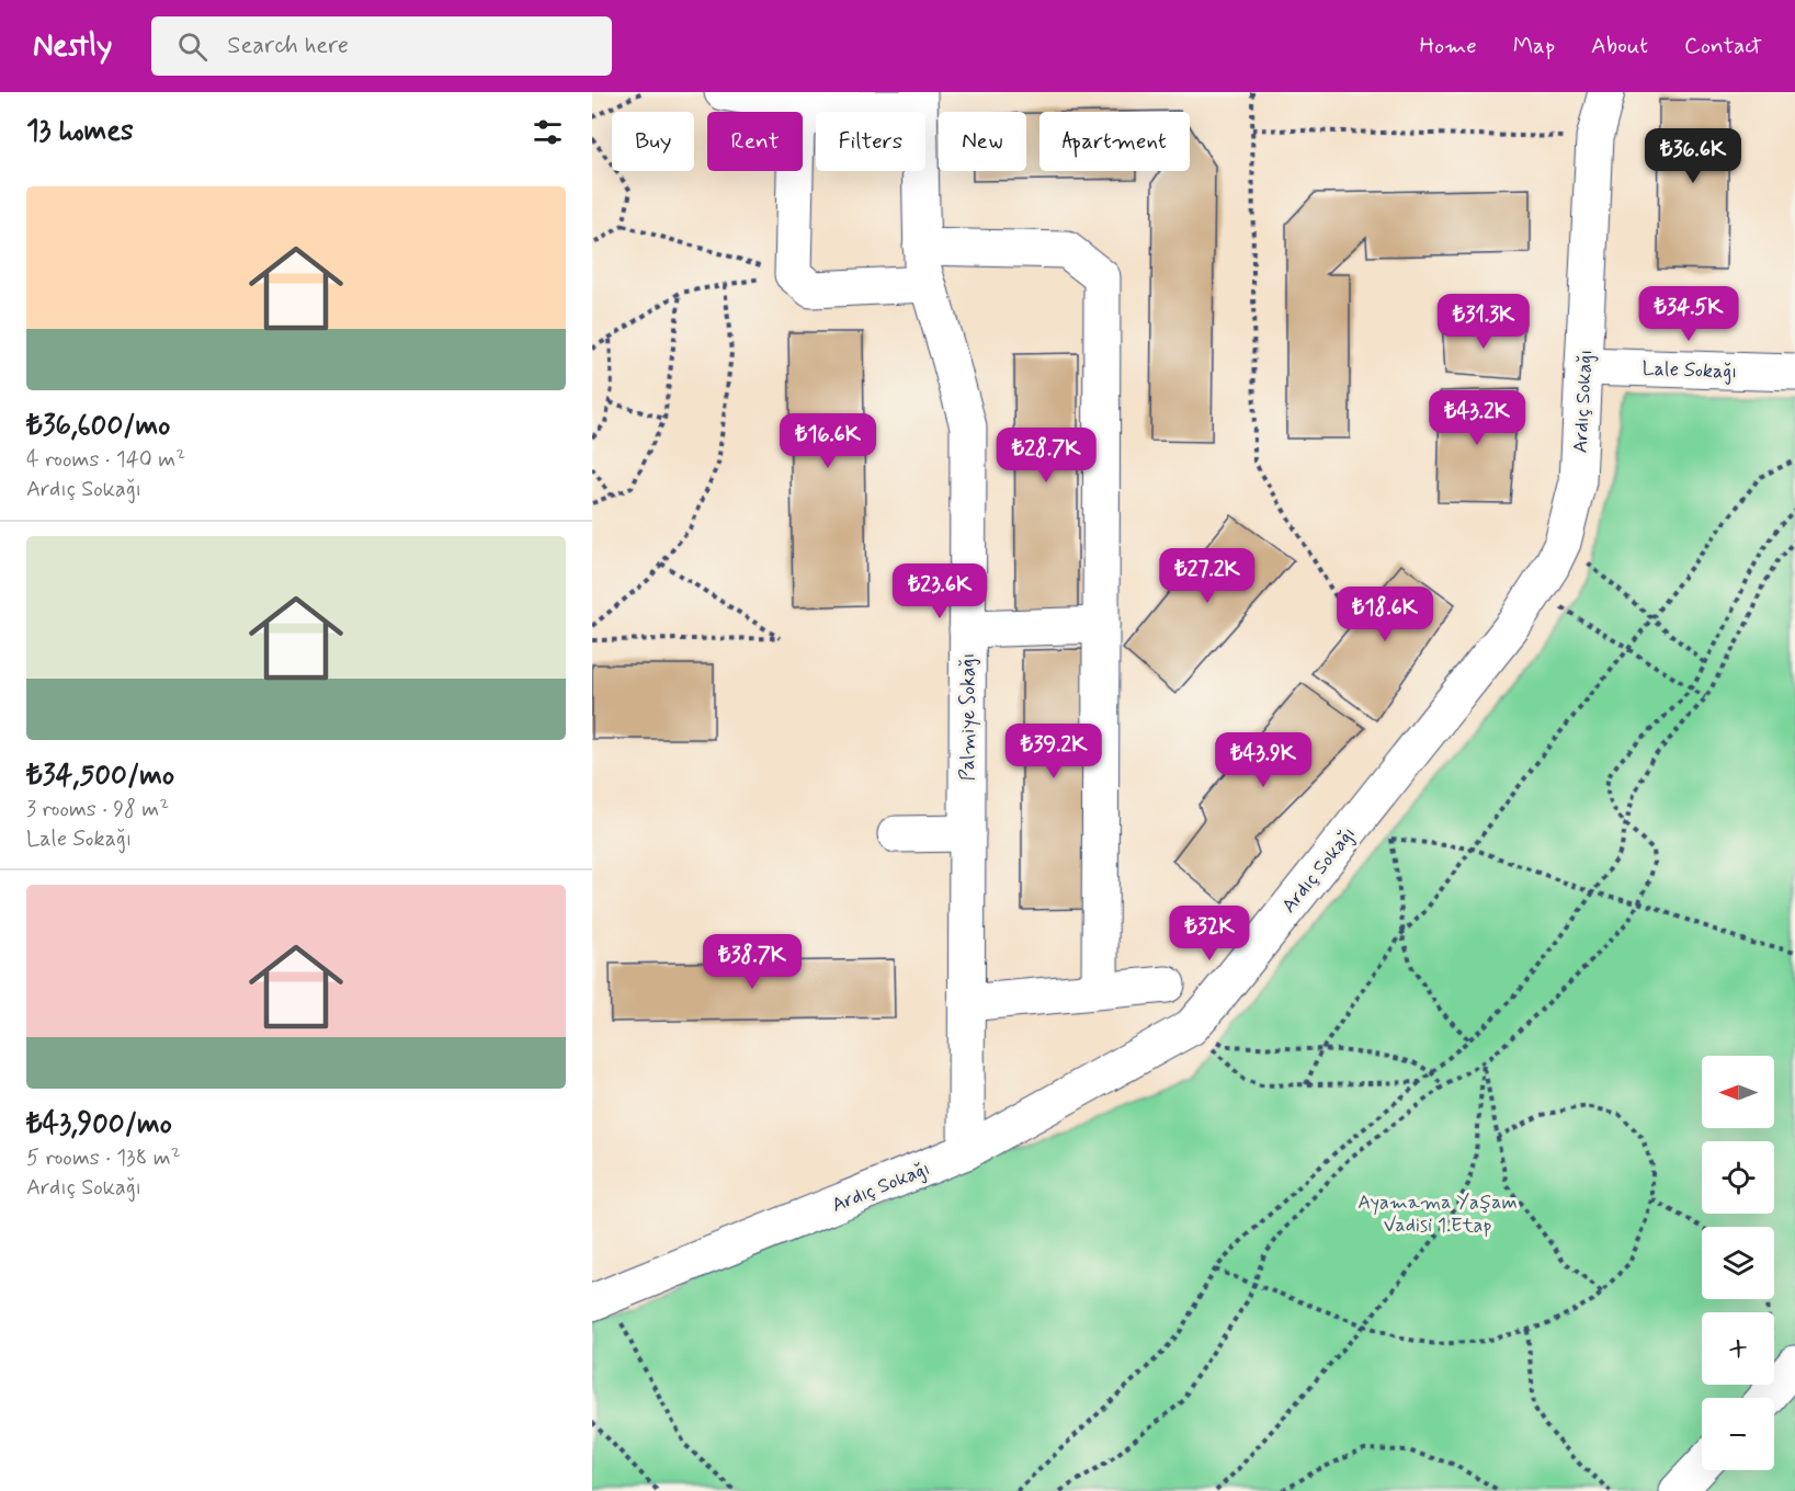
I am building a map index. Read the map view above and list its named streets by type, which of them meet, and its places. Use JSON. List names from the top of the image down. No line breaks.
{"streets":{"street":["Lale Sokağı","Ardıç Sokağı","Palmiye Sokağı"]},"crossings":[["Lale Sokağı","Ardıç Sokağı"],["Ardıç Sokağı","Palmiye Sokağı"]],"parks":["Ayamama Yaşam Vadisi 1.Etap"],"north":"left","page":{"header":"Nestly","search":"Search here","nav":["Home","Map","About","Contact"],"heading":"13 homes","chip":["Buy","Rent","Filters","New","Apartment"],"price":["₺36.6K","₺34.5K","₺31.3K","₺43.2K","₺16.6K","₺28.7K","₺27.2K","₺23.6K","₺18.6K","₺39.2K","₺43.9K","₺32K","₺38.7K"],"list":[{"name":"₺36,600/mo","note":"4 rooms · 140 m² · Ardıç Sokağı"},{"name":"₺34,500/mo","note":"3 rooms · 98 m² · Lale Sokağı"},{"name":"₺43,900/mo","note":"5 rooms · 138 m² · Ardıç Sokağı"}],"map_buttons":["+","−"]}}
